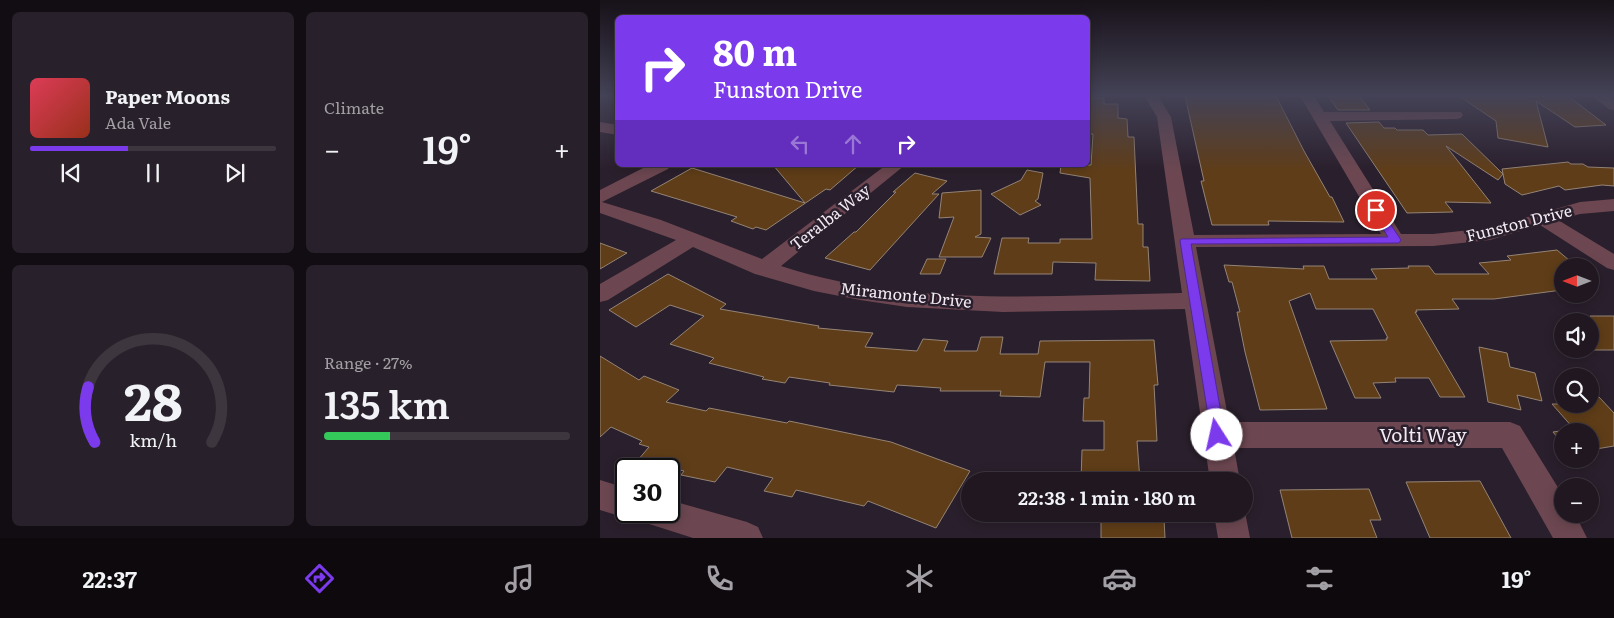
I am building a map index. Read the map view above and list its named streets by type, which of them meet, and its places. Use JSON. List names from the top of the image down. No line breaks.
{"streets":{"street":["Teralba Way","Funston Drive","Miramonte Drive","Volti Way"]},"crossings":[["Teralba Way","Miramonte Drive"]],"north":"left","page":{"tile":["Climate",["Range · 27%","135 km"]],"turn":["80 m","Funston Drive"],"song":["Paper Moons","Ada Vale"],"heat":["−","19°","+"],"map_buttons":["+","−"],"limit":"30","trip":"22:38 · 1 min · 180 m","tabs":["22:37","19°"],"gauge":["28","km/h"]}}
